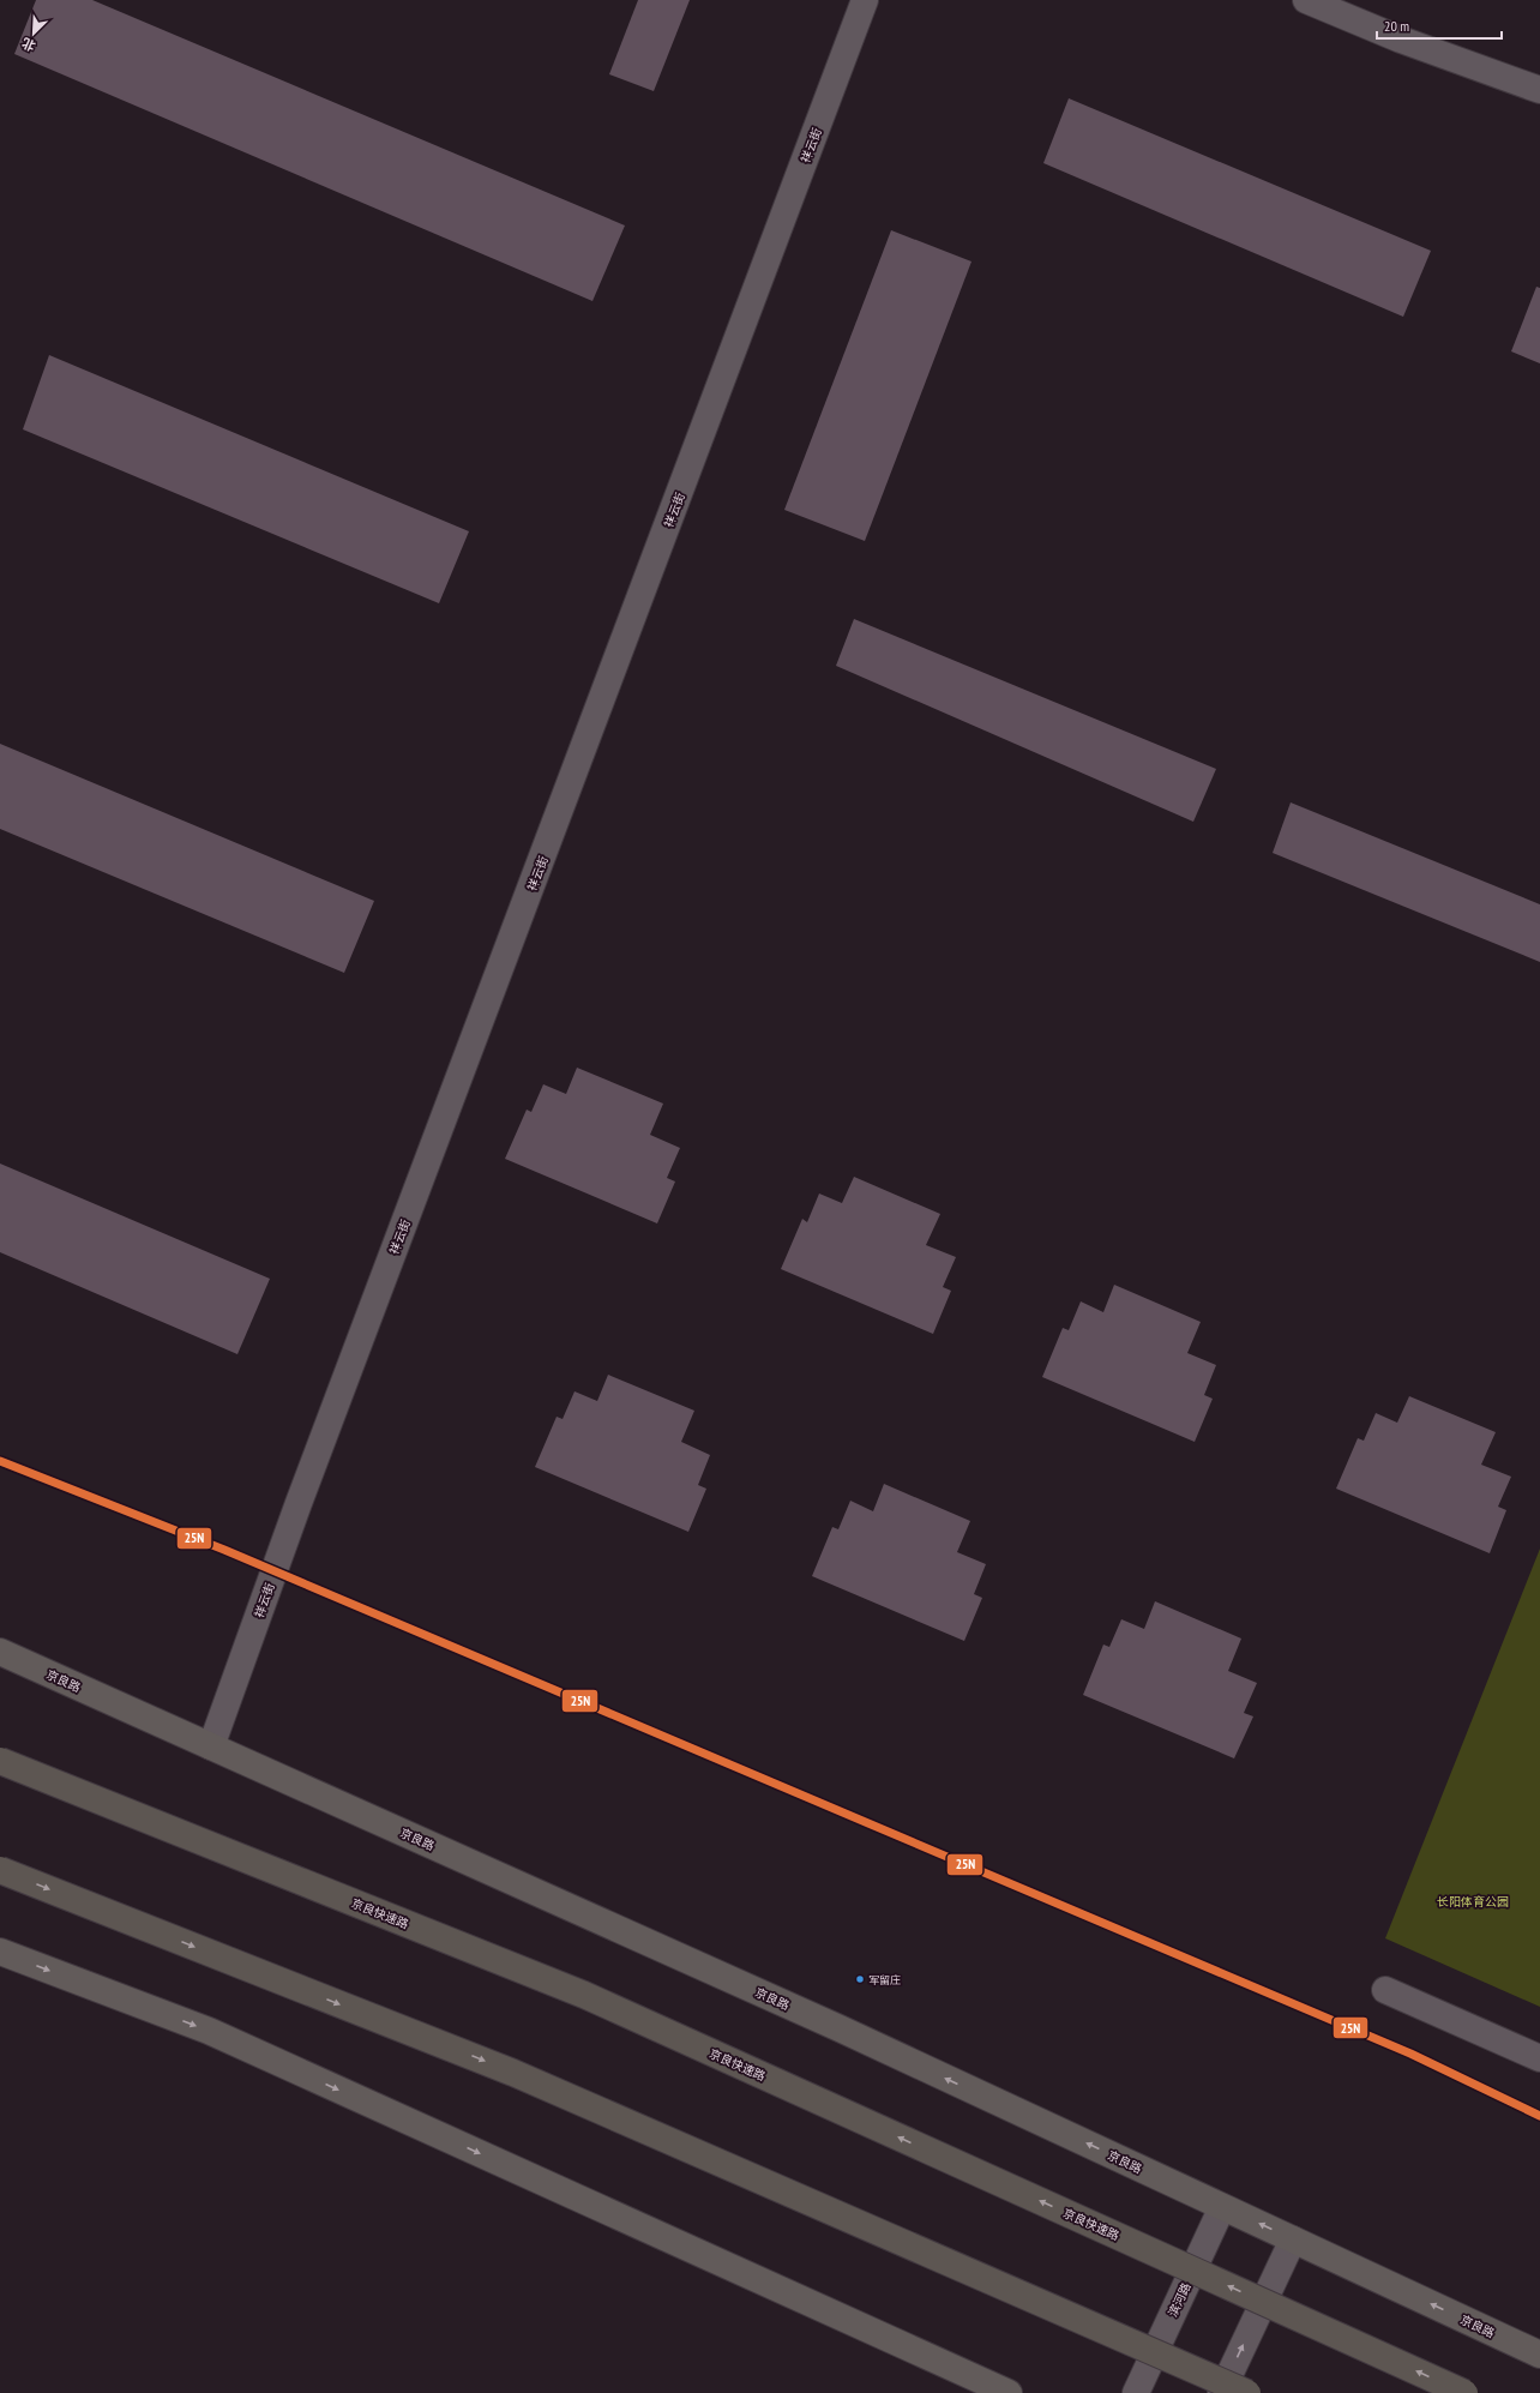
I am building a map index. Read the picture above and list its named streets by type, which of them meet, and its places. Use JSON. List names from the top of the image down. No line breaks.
{"streets":{"highway":["京良快速路"],"main road":["京良路"],"street":["祥云街","滨河路"]},"crossings":[["祥云街","京良路"],["京良路","滨河路"]],"one_way":["京良路"],"parks":["长阳体育公园"],"places":["军留庄"],"lines":["transit line 25N"],"scale_bar":"20 m","north":"bottom left"}
